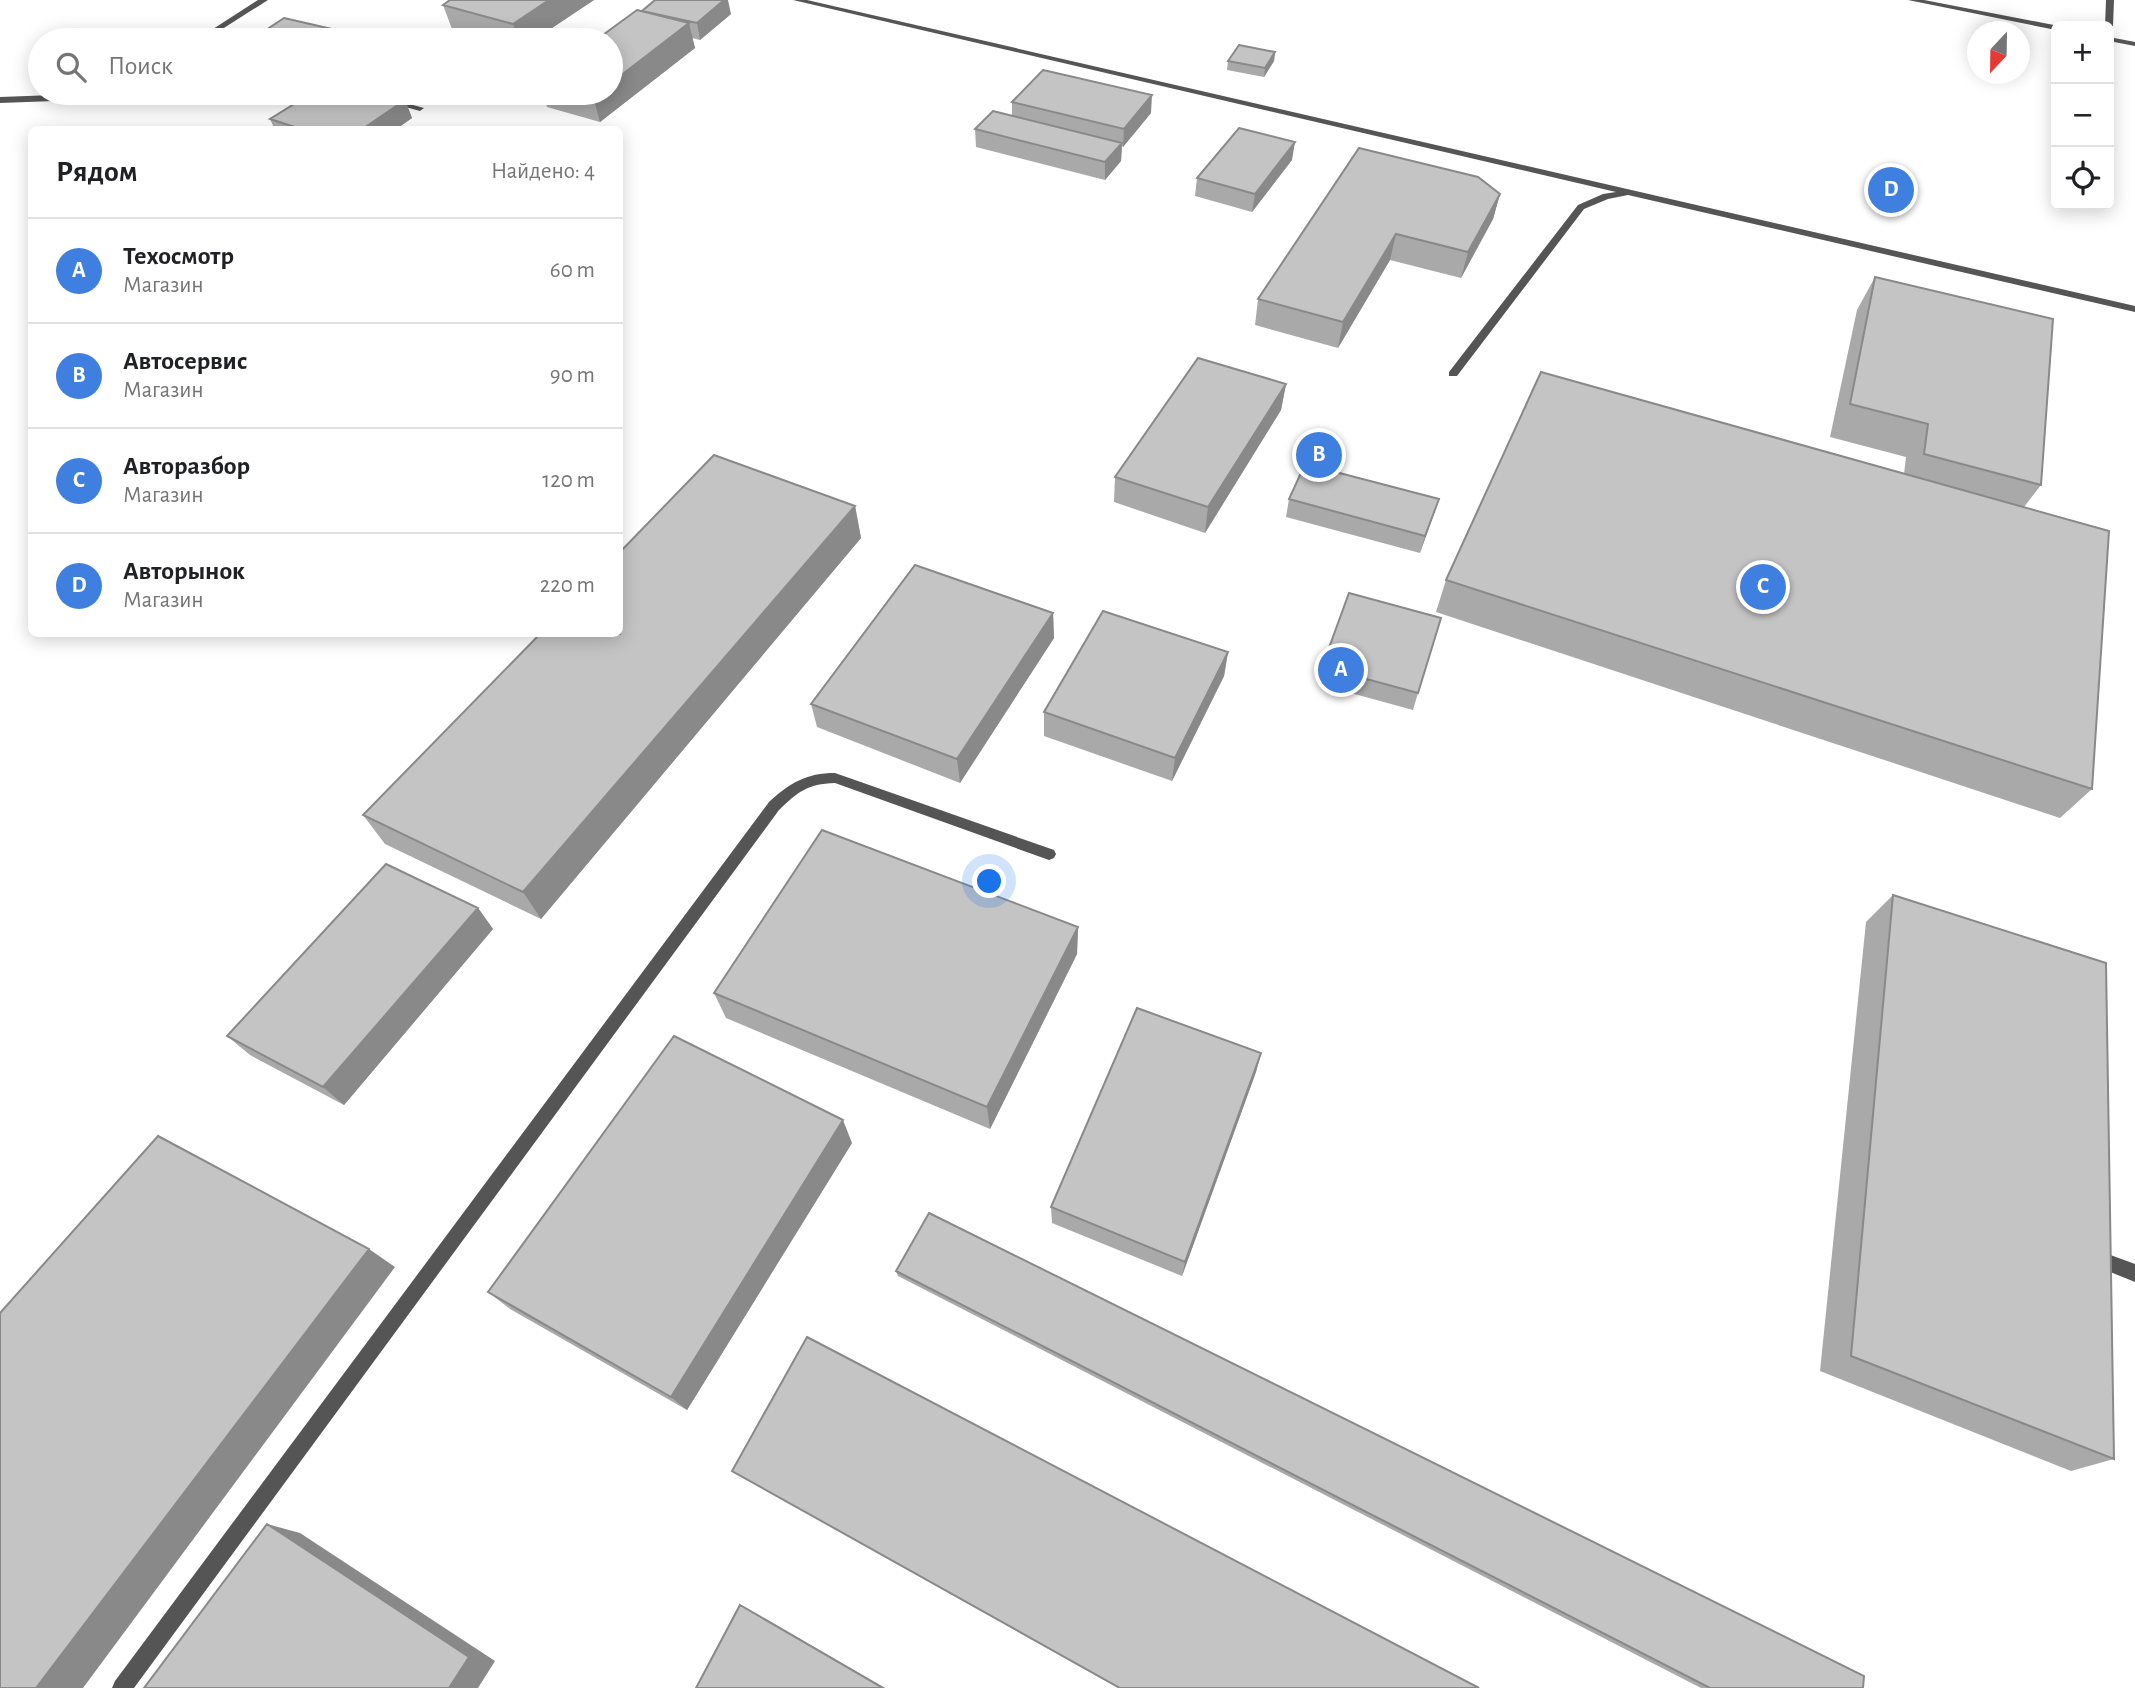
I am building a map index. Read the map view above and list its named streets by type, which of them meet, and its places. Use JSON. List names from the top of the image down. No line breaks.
{"north":"bottom","page":{"map_buttons":["+","−"],"search":"Поиск","heading":["Рядом","Найдено: 4"],"pins":["D","B","C","A"],"list":[{"mark":"A","name":"Техосмотр","note":"Магазин","value":"60 m"},{"mark":"B","name":"Автосервис","note":"Магазин","value":"90 m"},{"mark":"C","name":"Авторазбор","note":"Магазин","value":"120 m"},{"mark":"D","name":"Авторынок","note":"Магазин","value":"220 m"}]}}
